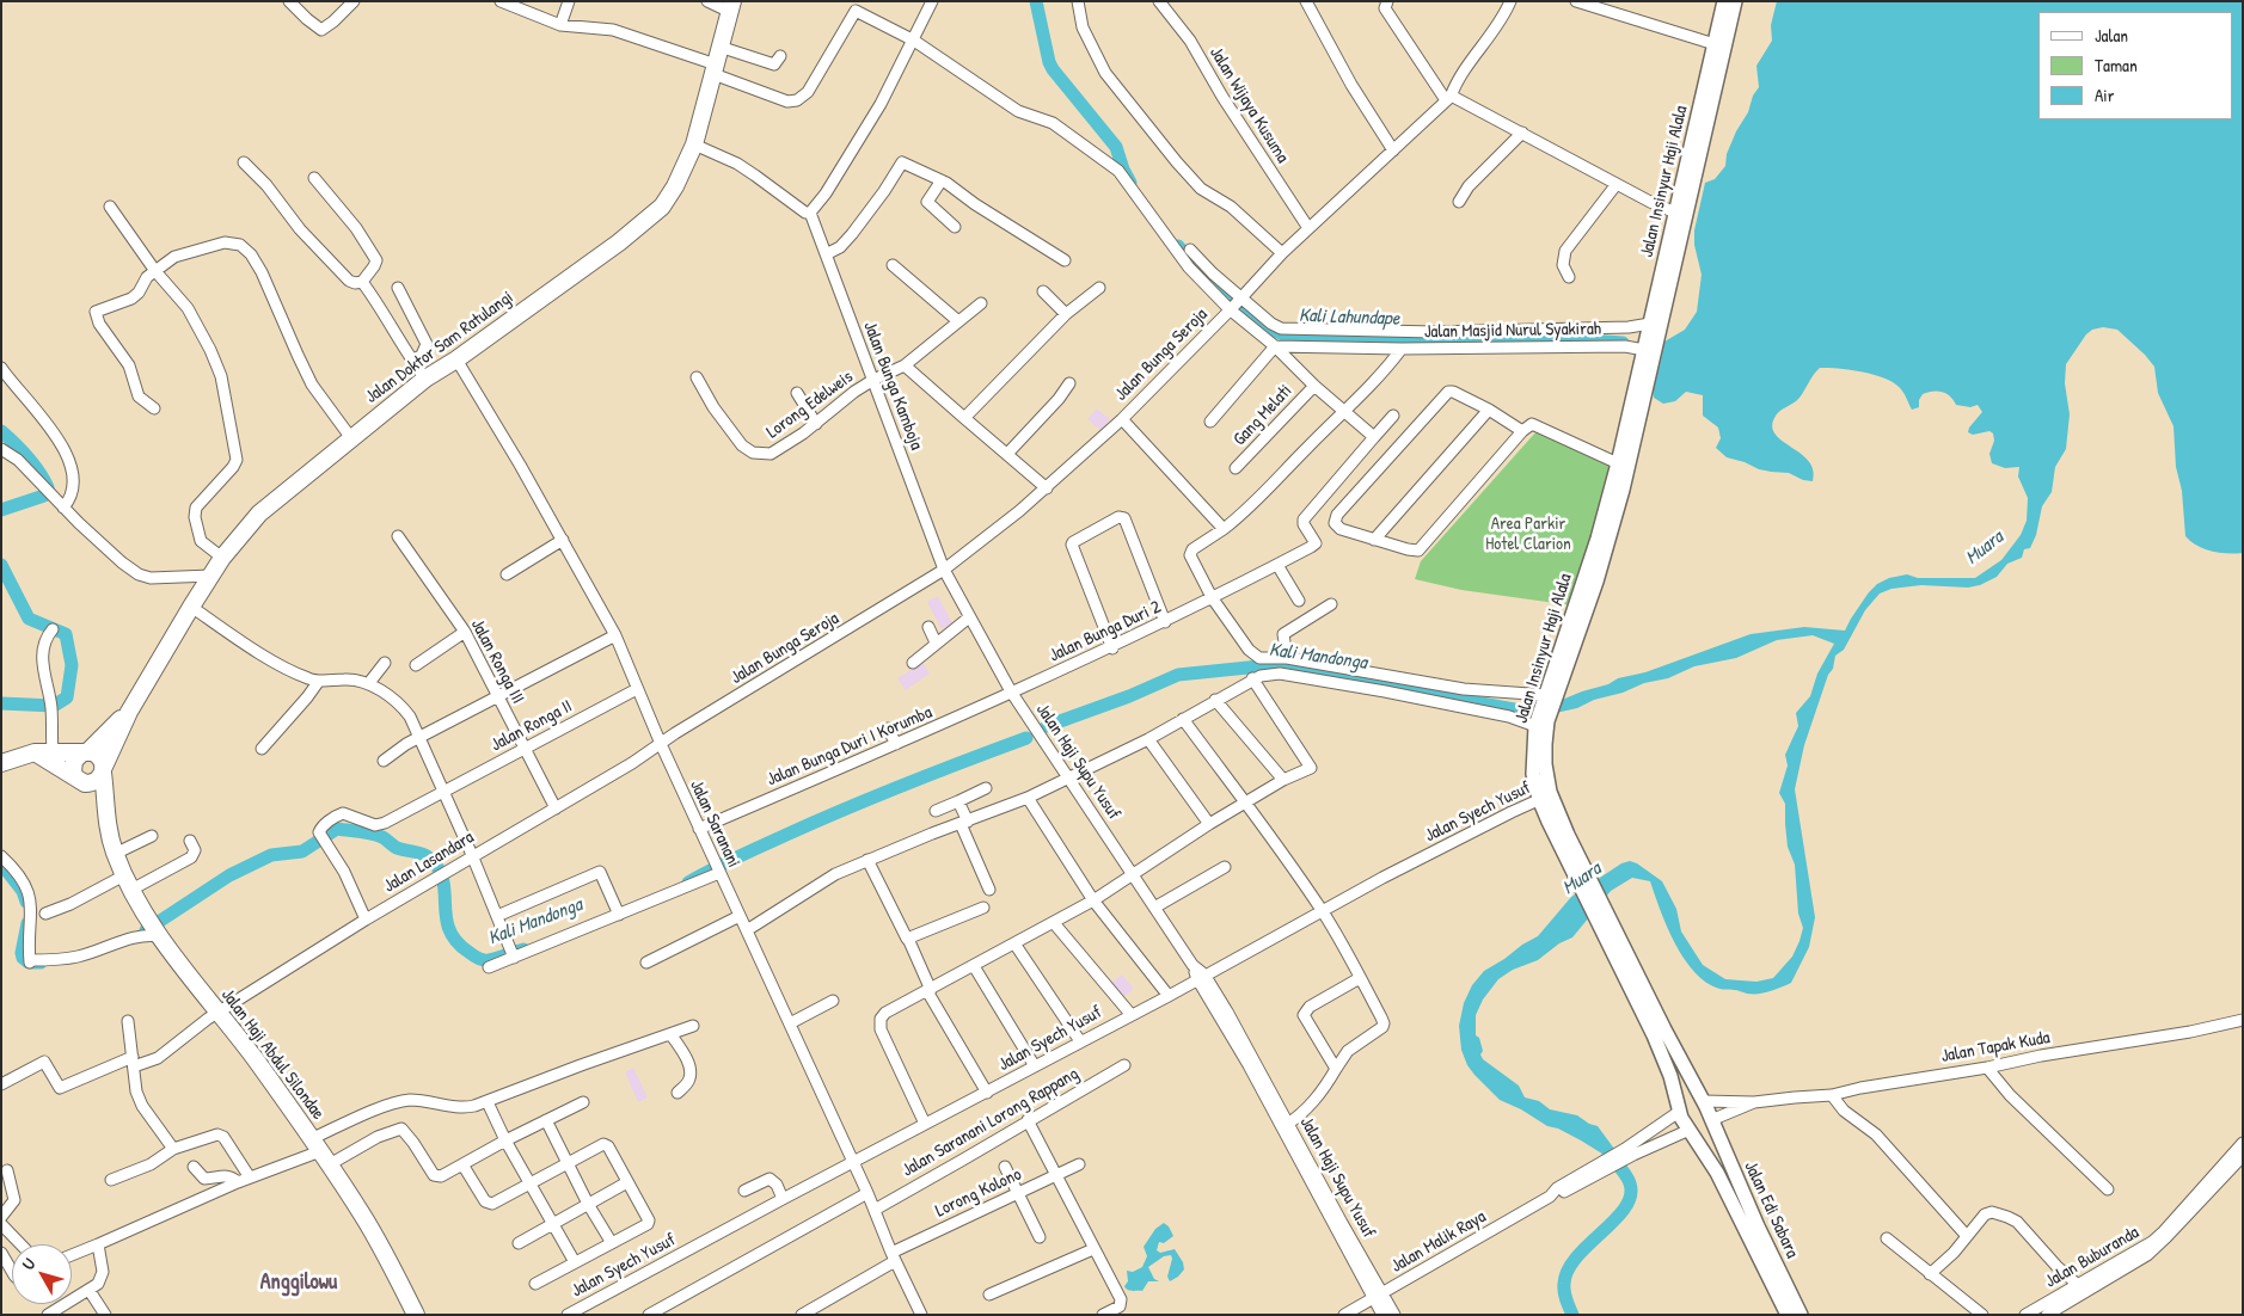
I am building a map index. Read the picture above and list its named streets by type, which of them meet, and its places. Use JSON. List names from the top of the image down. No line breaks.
{"streets":{"highway":["Jalan Doktor Sam Ratulangi","Jalan Haji Abdul Silondae"],"main road":["Jalan Insinyur Haji Alala","Jalan Edi Sabara"],"street":["Jalan Wijaya Kusuma","Jalan Masjid Nurul Syakirah","Jalan Bunga Seroja","Jalan Bunga Kamboja","Lorong Edelweis","Gang Melati","Jalan Bunga Duri 2","Jalan Ronga III","Jalan Ronga II","Jalan Bunga Duri I Korumba","Jalan Haji Supu Yusuf","Jalan Syech Yusuf","Jalan Saranani","Jalan Lasandara","Jalan Tapak Kuda","Jalan Saranani Lorong Rappang","Lorong Kolono","Jalan Malik Raya","Jalan Buburanda"]},"crossings":[["Jalan Wijaya Kusuma","Jalan Bunga Seroja"],["Jalan Insinyur Haji Alala","Jalan Masjid Nurul Syakirah"],["Jalan Insinyur Haji Alala","Jalan Syech Yusuf"],["Jalan Insinyur Haji Alala","Jalan Tapak Kuda"],["Jalan Insinyur Haji Alala","Jalan Edi Sabara"],["Jalan Doktor Sam Ratulangi","Jalan Saranani"],["Jalan Bunga Seroja","Jalan Bunga Kamboja"],["Jalan Bunga Seroja","Jalan Haji Supu Yusuf"],["Jalan Bunga Seroja","Jalan Saranani"],["Jalan Bunga Seroja","Jalan Lasandara"],["Jalan Bunga Kamboja","Lorong Edelweis"],["Jalan Bunga Kamboja","Jalan Haji Supu Yusuf"],["Jalan Bunga Duri 2","Jalan Bunga Duri I Korumba"],["Jalan Bunga Duri 2","Jalan Haji Supu Yusuf"],["Jalan Ronga III","Jalan Ronga II"],["Jalan Ronga III","Jalan Lasandara"],["Jalan Ronga II","Jalan Saranani"],["Jalan Ronga II","Jalan Lasandara"],["Jalan Bunga Duri I Korumba","Jalan Haji Supu Yusuf"],["Jalan Bunga Duri I Korumba","Jalan Saranani"],["Jalan Haji Supu Yusuf","Jalan Syech Yusuf"],["Jalan Haji Supu Yusuf","Jalan Malik Raya"],["Jalan Syech Yusuf","Jalan Saranani"],["Jalan Saranani","Jalan Lasandara"],["Jalan Saranani","Jalan Saranani Lorong Rappang"],["Jalan Saranani","Lorong Kolono"],["Jalan Lasandara","Jalan Haji Abdul Silondae"],["Jalan Tapak Kuda","Jalan Edi Sabara"]],"districts":["Anggilowu"],"water":["Kali Lahundape","Muara","Kali Mandonga"],"parks":["Area Parkir Hotel Clarion"],"legend":["Jalan","Taman","Air"],"north":"top left"}
